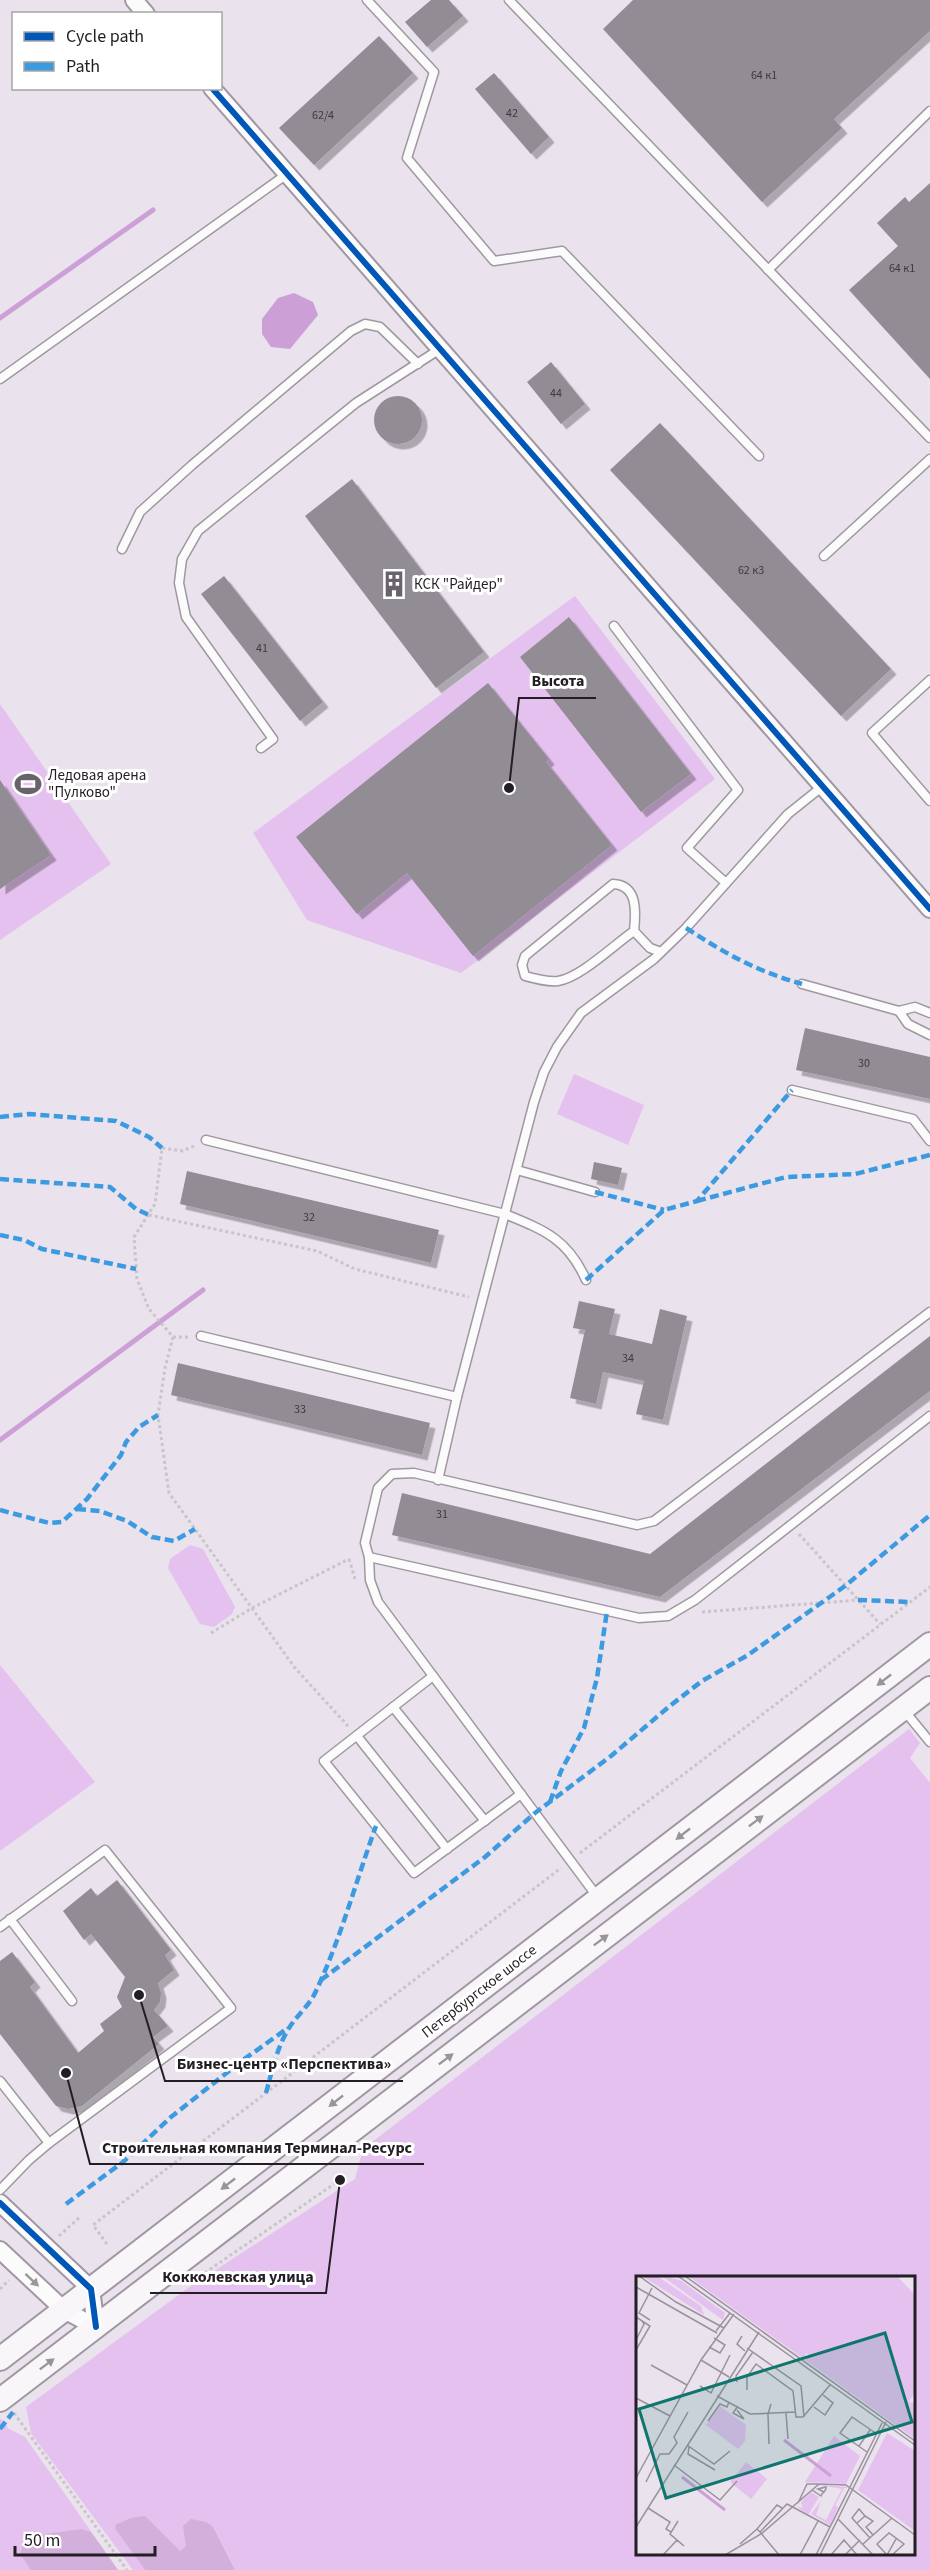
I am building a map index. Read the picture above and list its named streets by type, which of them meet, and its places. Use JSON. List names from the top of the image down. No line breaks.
{"streets":{"main road":["Петербургское шоссе"]},"places":{"building":["КСК \"Райдер\""],"sports":["Ледовая арена \"Пулково\""],"other":["Высота","Бизнес-центр «Перспектива»","Строительная компания Терминал-Ресурс","Кокколевская улица"]},"house_numbers":["64 к1","42","62/4","64 к1","44","62 к3","41","30","32","34","33","31"],"legend":["Cycle path","Path"],"scale_bar":"50 m"}
